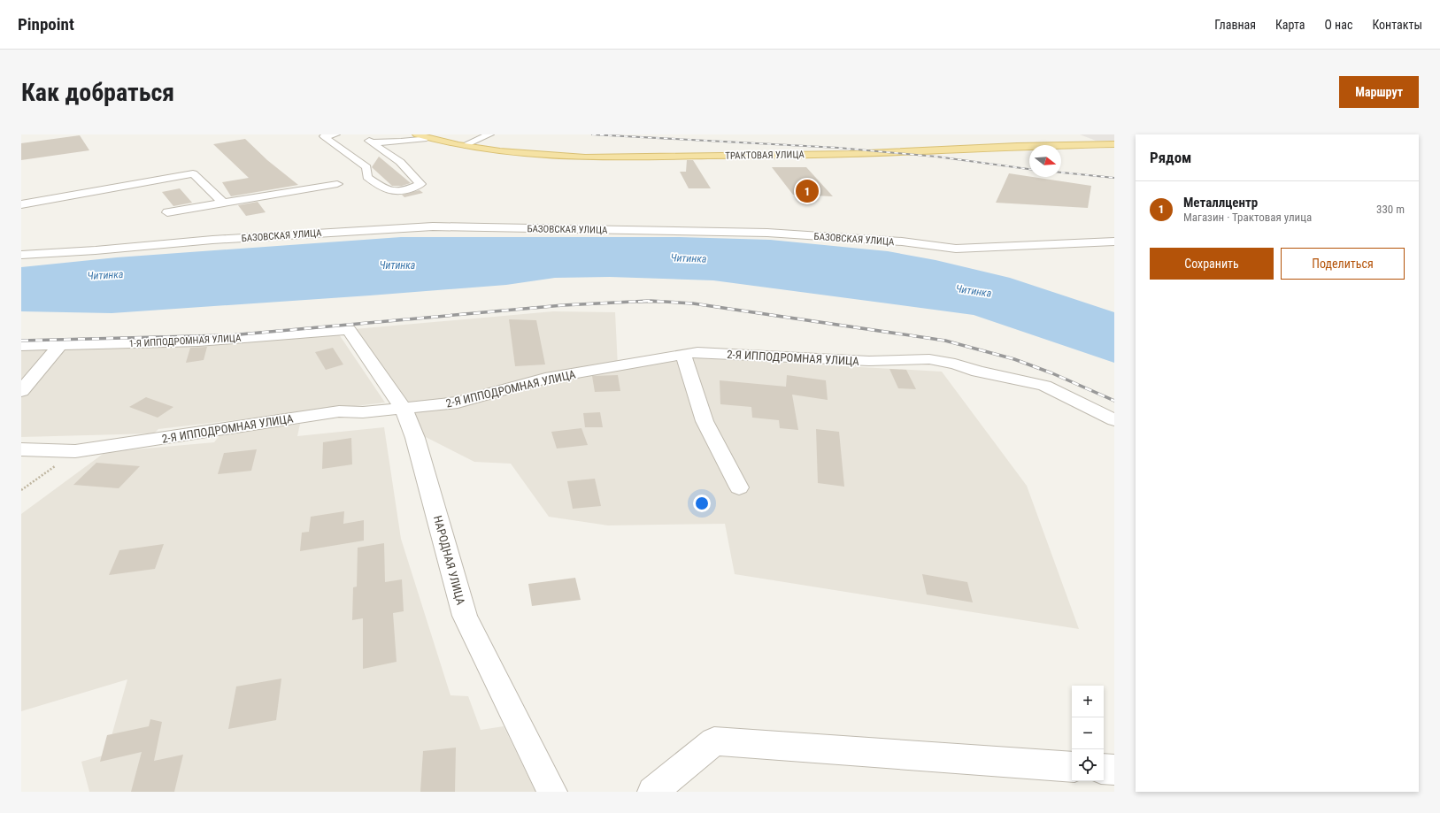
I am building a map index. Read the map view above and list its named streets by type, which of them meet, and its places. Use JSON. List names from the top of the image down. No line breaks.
{"streets":{"main road":["ТРАКТОВАЯ УЛИЦА"],"street":["БАЗОВСКАЯ УЛИЦА","1-Я ИППОДРОМНАЯ УЛИЦА","2-Я ИППОДРОМНАЯ УЛИЦА","НАРОДНАЯ УЛИЦА"]},"crossings":[["1-Я ИППОДРОМНАЯ УЛИЦА","НАРОДНАЯ УЛИЦА"],["2-Я ИППОДРОМНАЯ УЛИЦА","НАРОДНАЯ УЛИЦА"]],"water":["Читинка"],"north":"right","page":{"header":"Pinpoint","nav":["Главная","Карта","О нас","Контакты"],"buttons":["Маршрут",["Сохранить","Поделиться"]],"title":"Как добраться","heading":"Рядом","pins":"1","list":[{"mark":"1","name":"Металлцентр","note":"Магазин · Трактовая улица","value":"330 m"}],"map_buttons":["+","−"]}}
